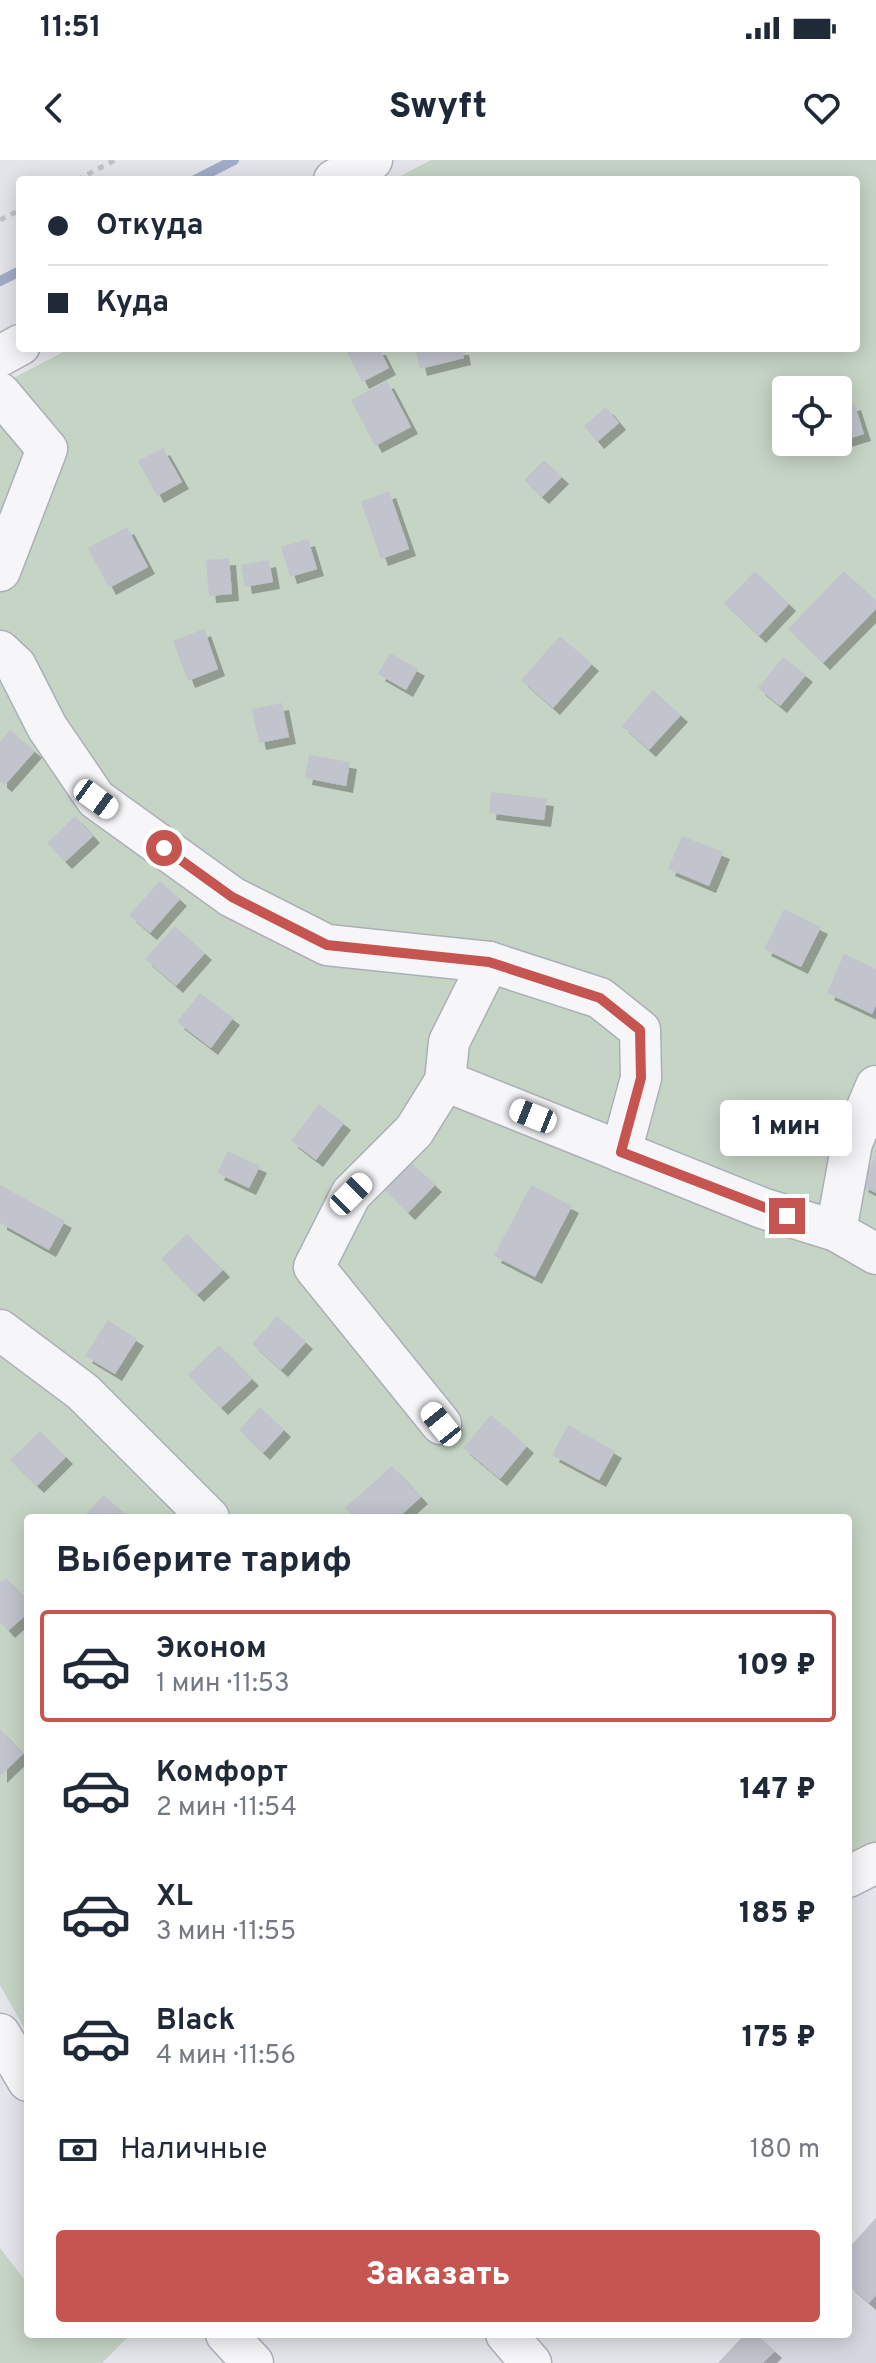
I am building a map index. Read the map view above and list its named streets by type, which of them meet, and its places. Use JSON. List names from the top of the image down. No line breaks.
{"page":{"status":"11:51","header":"Swyft","banner":["Откуда","Куда"],"bubble":"1 мин","heading":"Выберите тариф","list":[{"name":"Эконом","note":"1 мин · 11:53","value":"109 ₽"},{"name":"Комфорт","note":"2 мин · 11:54","value":"147 ₽"},{"name":"XL","note":"3 мин · 11:55","value":"185 ₽"},{"name":"Black","note":"4 мин · 11:56","value":"175 ₽"}],"pay":["Наличные","180 m"],"buttons":"Заказать"}}
